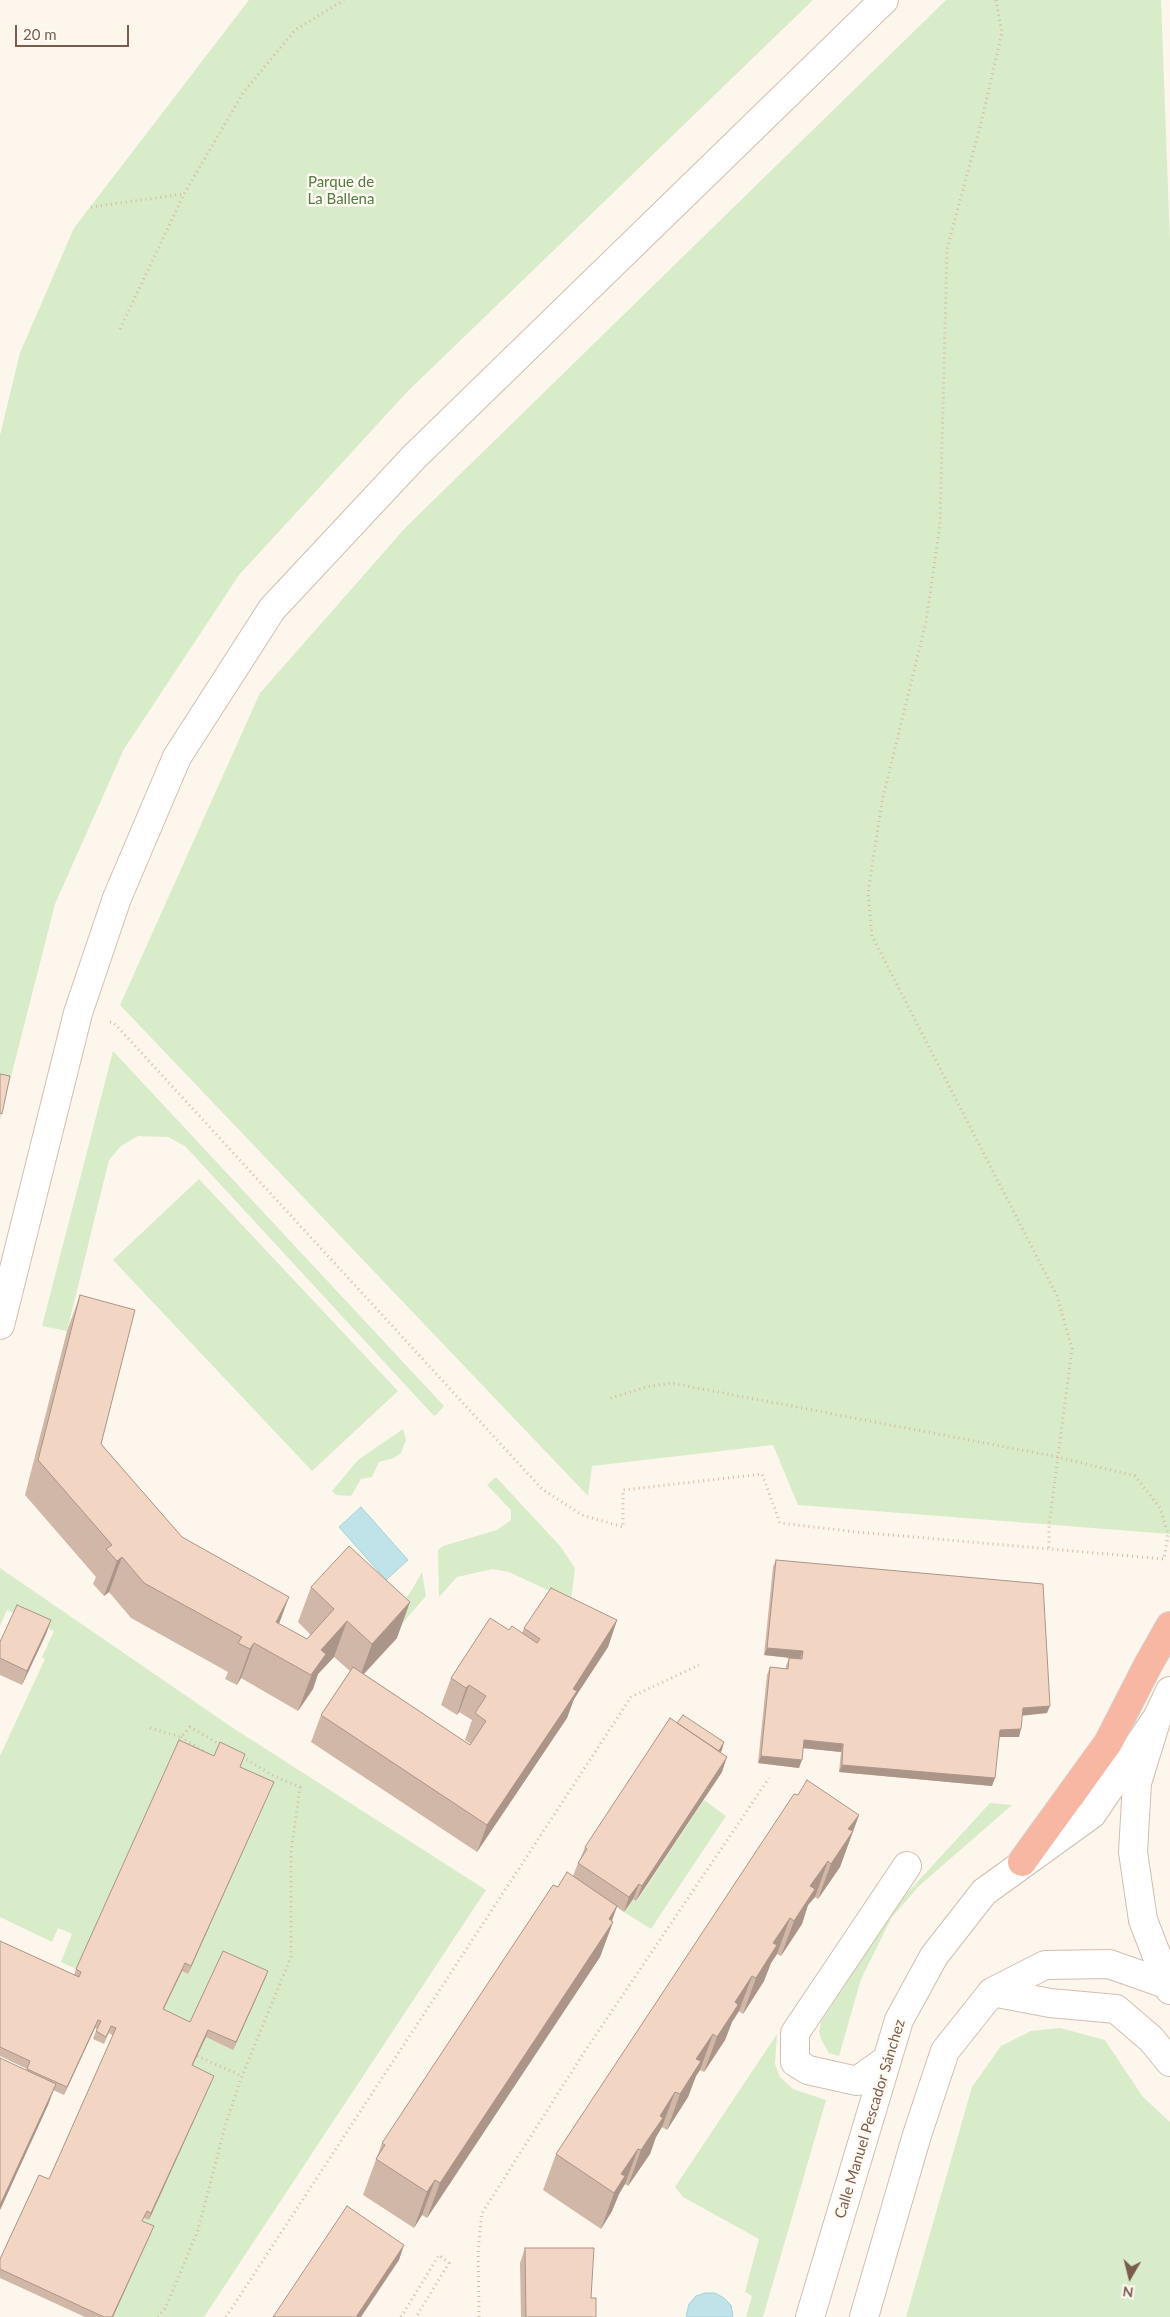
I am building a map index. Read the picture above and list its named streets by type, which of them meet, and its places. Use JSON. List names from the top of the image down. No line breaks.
{"streets":{"street":["Calle Manuel Pescador Sánchez"]},"parks":["Parque de La Ballena"],"scale_bar":"20 m","north":"bottom"}
